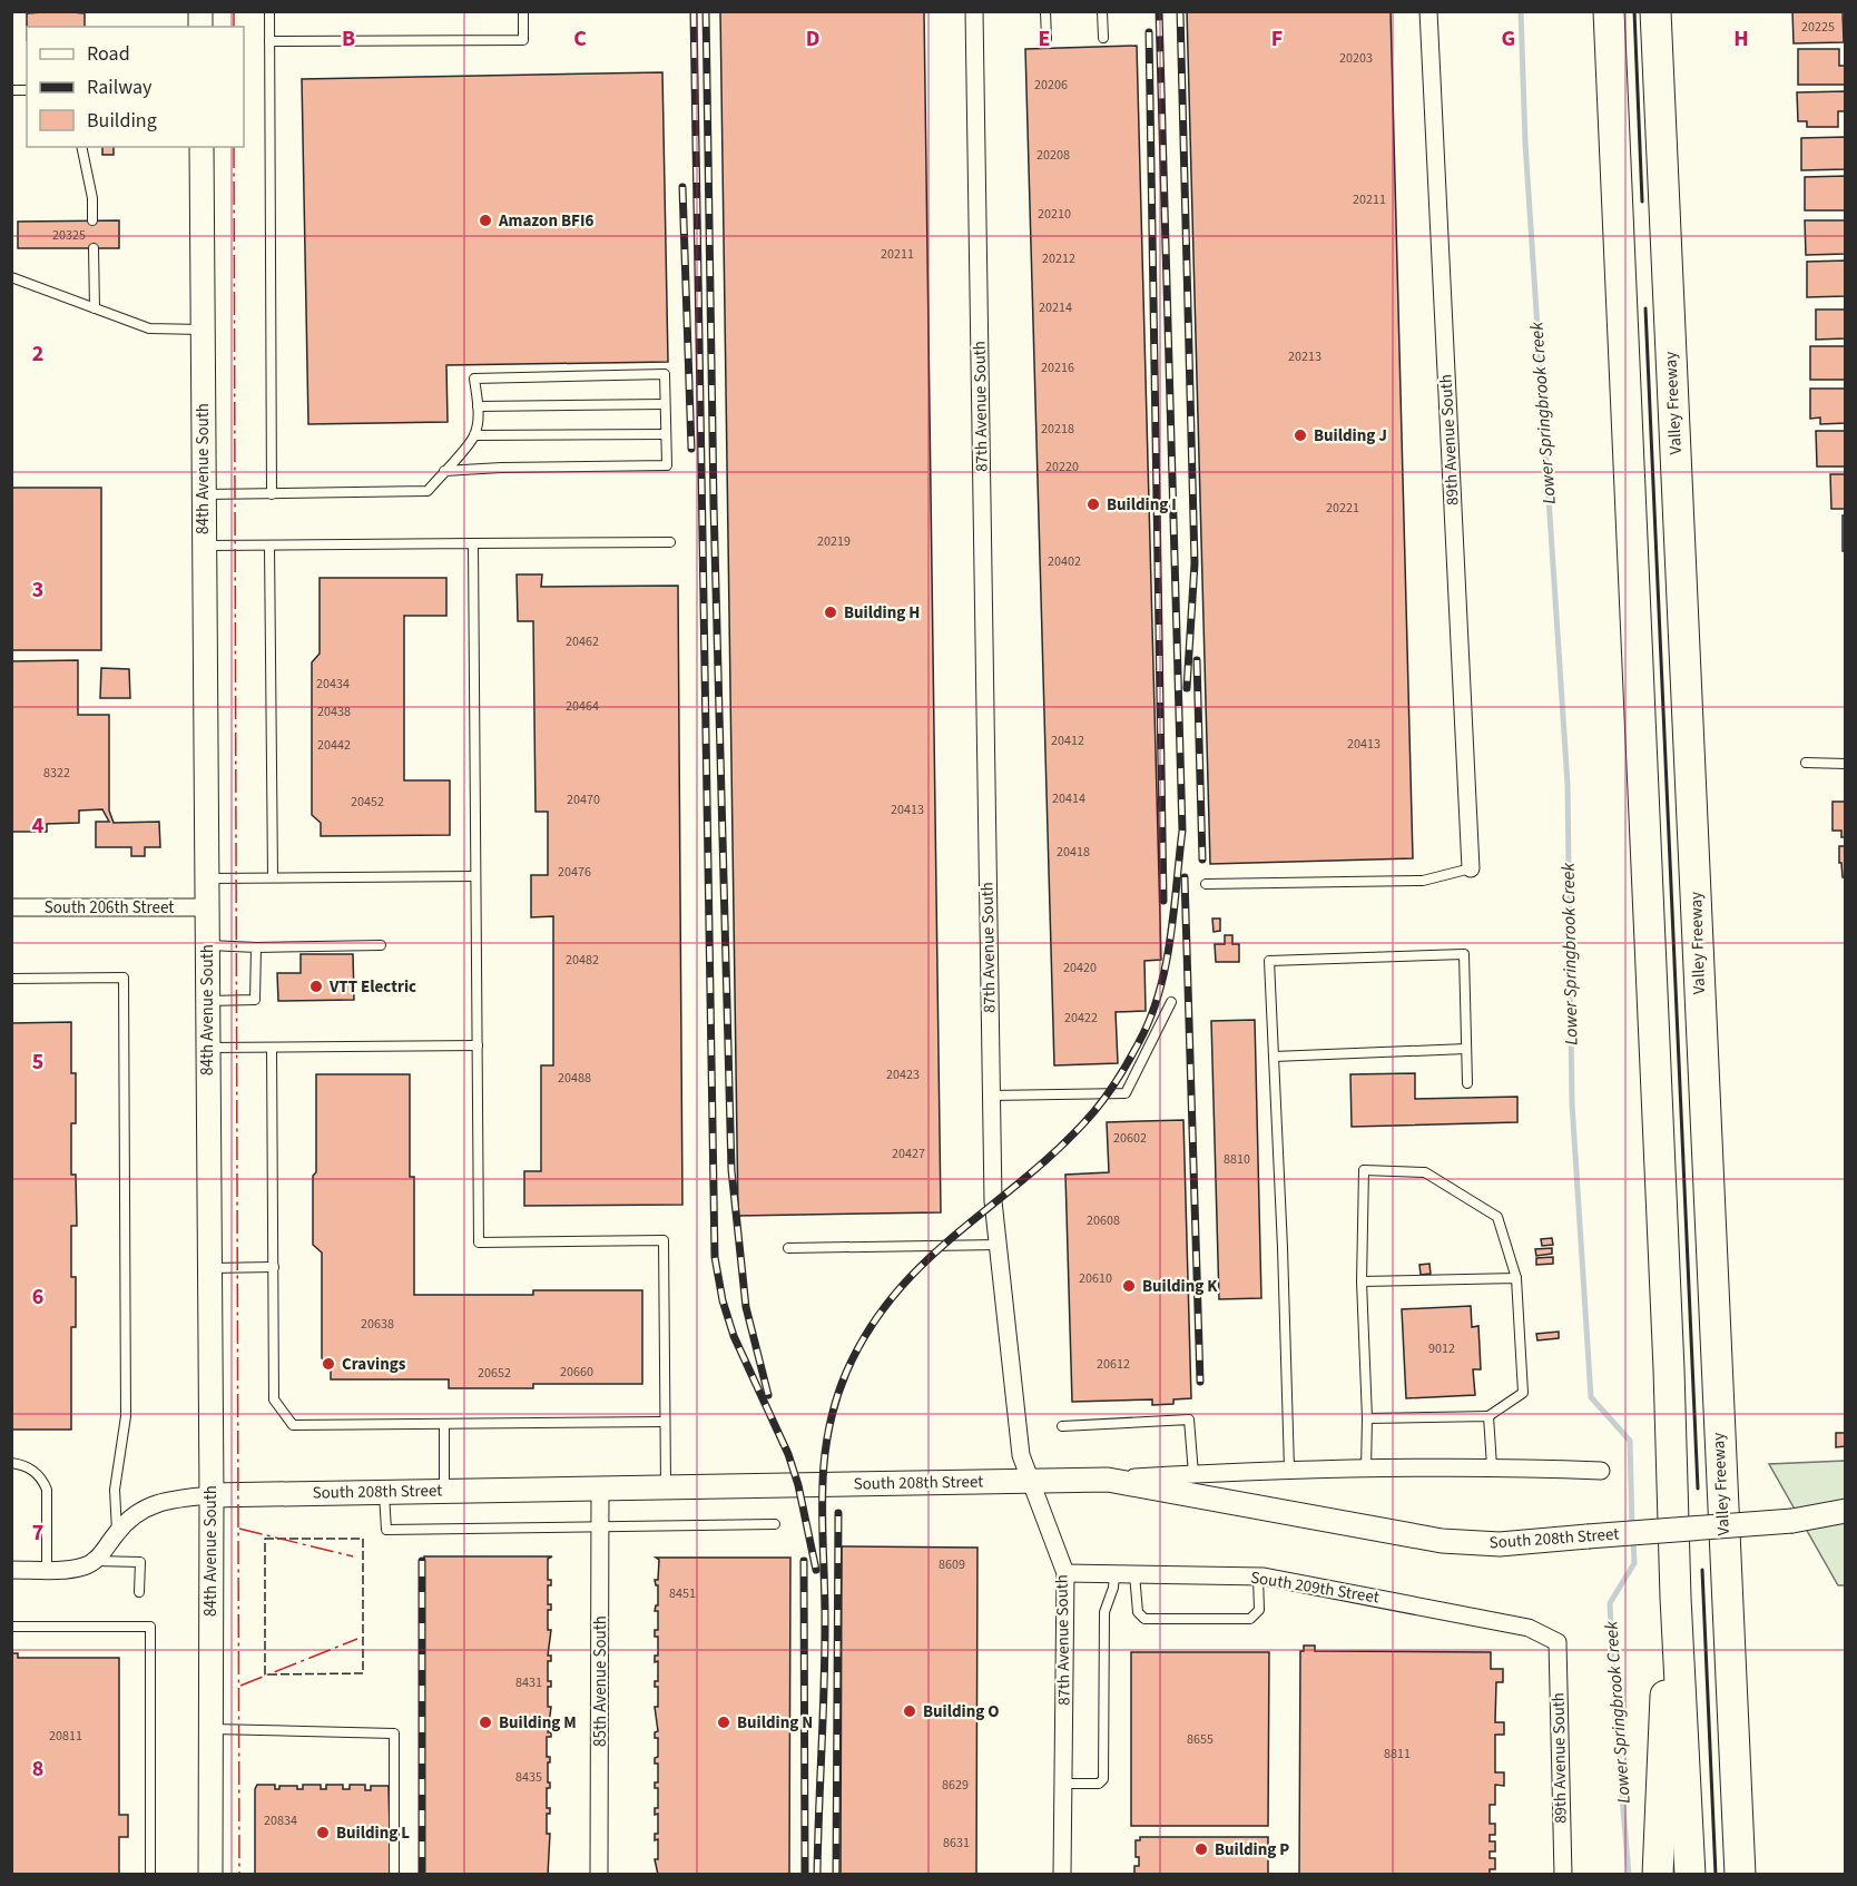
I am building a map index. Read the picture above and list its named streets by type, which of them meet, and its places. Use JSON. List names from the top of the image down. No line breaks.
{"streets":{"highway":["Valley Freeway"],"main road":["84th Avenue South","South 208th Street"],"street":["87th Avenue South","89th Avenue South","South 206th Street","South 209th Street","85th Avenue South"]},"crossings":[["87th Avenue South","South 208th Street"],["87th Avenue South","South 209th Street"],["89th Avenue South","South 209th Street"],["84th Avenue South","South 206th Street"],["84th Avenue South","South 208th Street"],["South 208th Street","85th Avenue South"]],"water":["Lower Springbrook Creek"],"places":["Amazon BFI6","Building J","Building I","Building H","VTT Electric","Building K","Cravings","Building O","Building M","Building N","Building L","Building P"],"house_numbers":["20225","20203","20206","20208","20211","20210","20325","20211","20212","20214","20213","20216","20218","20220","20221","20219","20402","20462","20434","20464","20438","20412","20413","20442","8322","20414","20470","20452","20413","20418","20476","20482","20420","20422","20423","20488","20602","20427","8810","20608","20610","20638","9012","20612","20660","20652","8609","8451","8431","20811","8655","8811","8435","8629","20834","8631"],"legend":["Road","Railway","Building"],"grid":{"columns":["B","C","D","E","F","G","H"],"rows":["2","3","4","5","6","7","8"]}}
